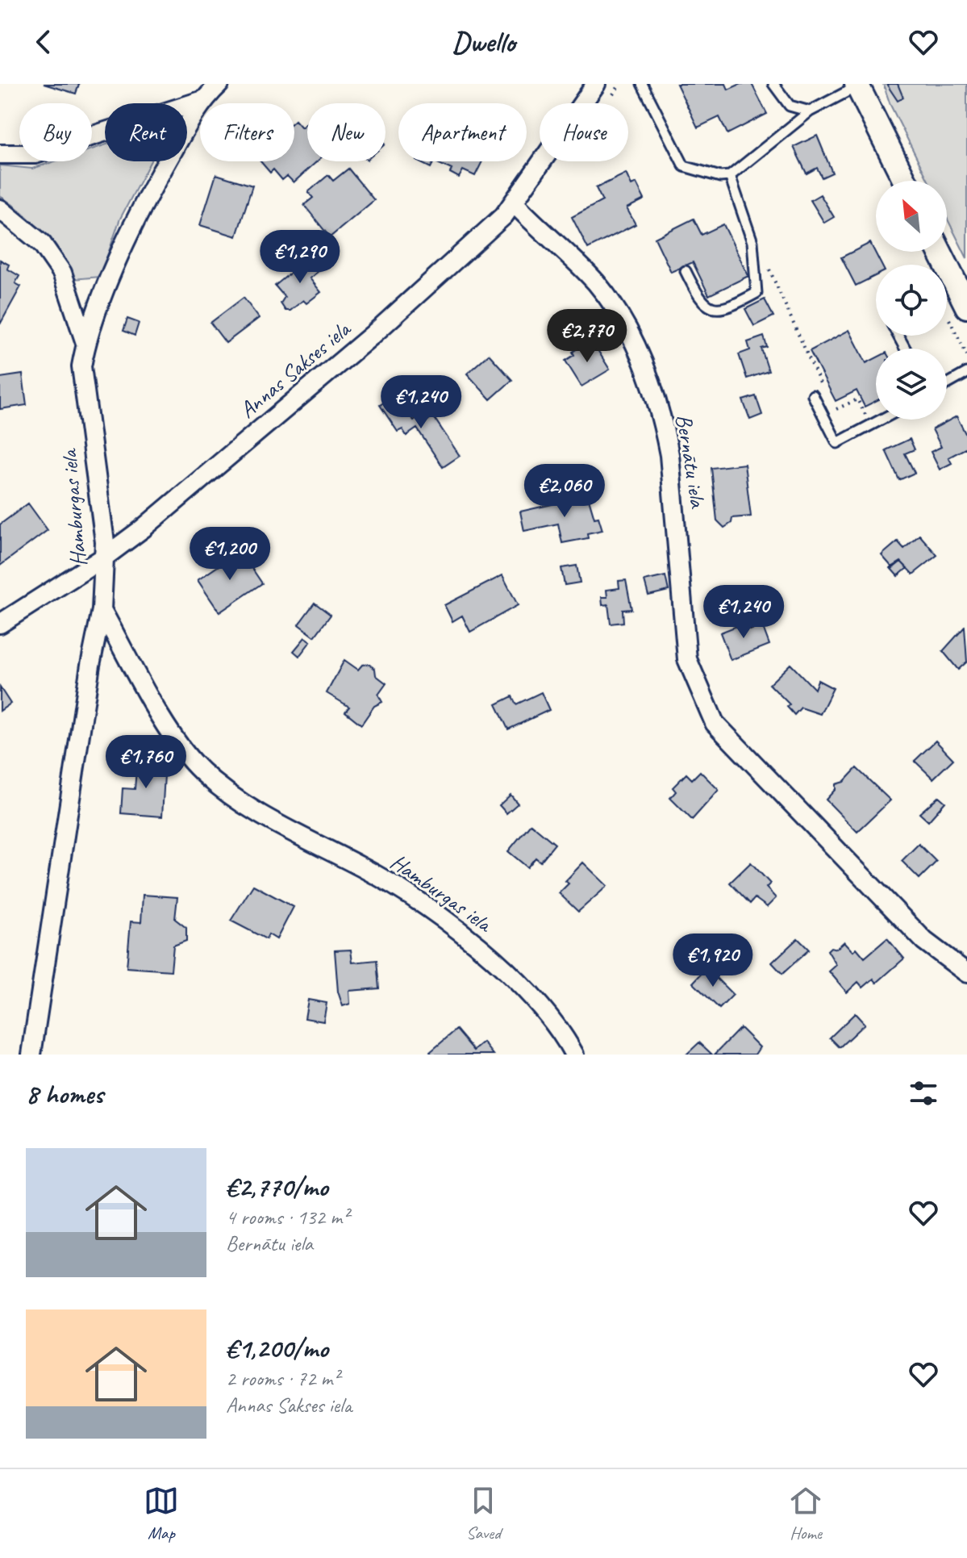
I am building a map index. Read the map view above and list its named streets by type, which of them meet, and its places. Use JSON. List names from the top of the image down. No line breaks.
{"streets":{"street":["Annas Sakses iela","Bernātu iela","Hamburgas iela"]},"crossings":[["Annas Sakses iela","Bernātu iela"],["Annas Sakses iela","Hamburgas iela"]],"north":"top left","page":{"header":"Dwello","chip":["Buy","Rent","Filters","New","Apartment","House"],"price":["€1,290","€2,770","€1,240","€2,060","€1,200","€1,240","€1,760","€1,920"],"heading":"8 homes","list":[{"name":"€2,770/mo","note":"4 rooms · 132 m² · Bernātu iela"},{"name":"€1,200/mo","note":"2 rooms · 72 m² · Annas Sakses iela"}],"tabs":["Map","Saved","Home"]}}
